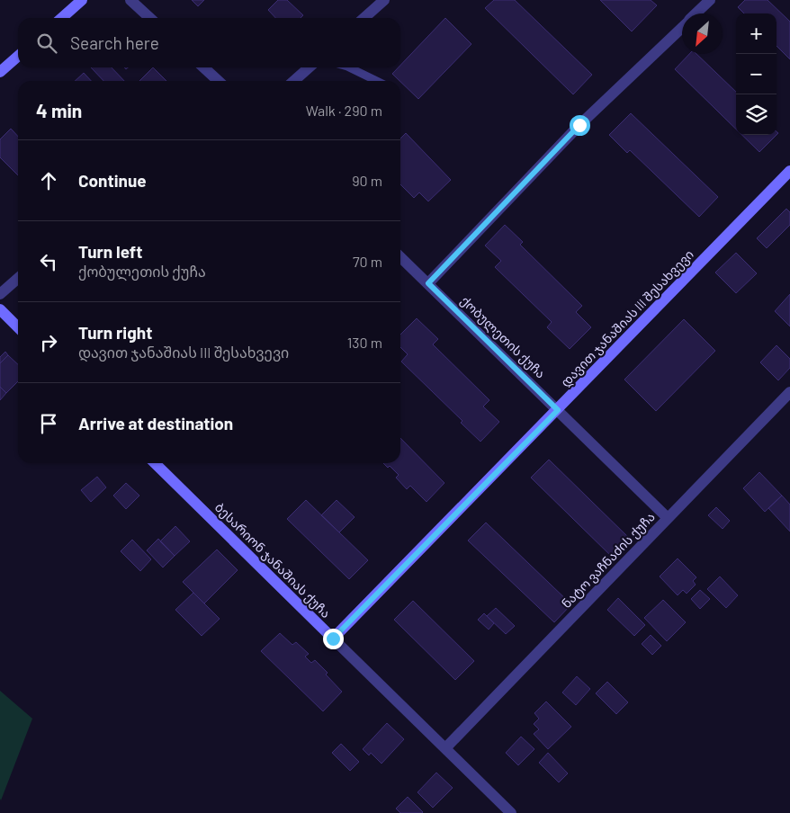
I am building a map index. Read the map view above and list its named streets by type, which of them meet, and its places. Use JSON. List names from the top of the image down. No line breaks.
{"streets":{"street":["დავით ჯანაშიას III შესახვევი","ქობულეთის ქუჩა","ბესარიონ ჯანაშიას ქუჩა","ნატო ვაჩნაძის ქუჩა"]},"crossings":[["დავით ჯანაშიას III შესახვევი","ქობულეთის ქუჩა"],["დავით ჯანაშიას III შესახვევი","ბესარიონ ჯანაშიას ქუჩა"],["ქობულეთის ქუჩა","ნატო ვაჩნაძის ქუჩა"],["ბესარიონ ჯანაშიას ქუჩა","ნატო ვაჩნაძის ქუჩა"]],"north":"bottom left","page":{"map_buttons":["+","−"],"search":"Search here","heading":["4 min","Walk · 290 m"],"list":[["Continue","90 m"],["Turn left","ქობულეთის ქუჩა","70 m"],["Turn right","დავით ჯანაშიას III შესახვევი","130 m"],"Arrive at destination"]}}
